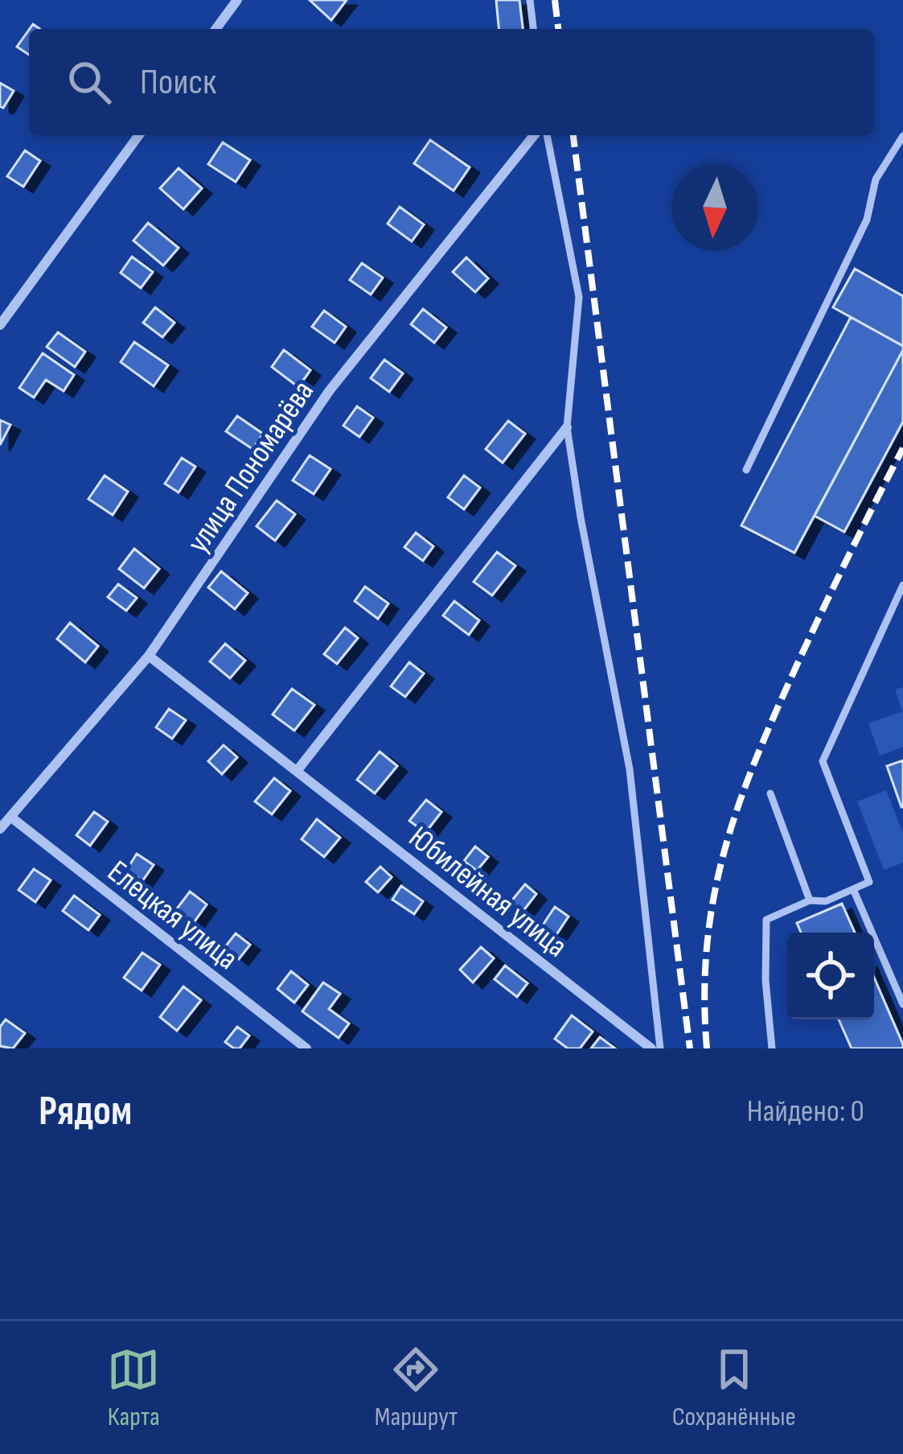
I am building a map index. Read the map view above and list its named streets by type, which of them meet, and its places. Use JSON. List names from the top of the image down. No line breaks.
{"streets":{"street":["улица Пономарёва","Юбилейная улица","Елецкая улица"]},"crossings":[["улица Пономарёва","Юбилейная улица"],["улица Пономарёва","Елецкая улица"]],"north":"bottom","page":{"search":"Поиск","heading":["Рядом","Найдено: 0"],"nav":["Карта","Маршрут","Сохранённые"]}}
